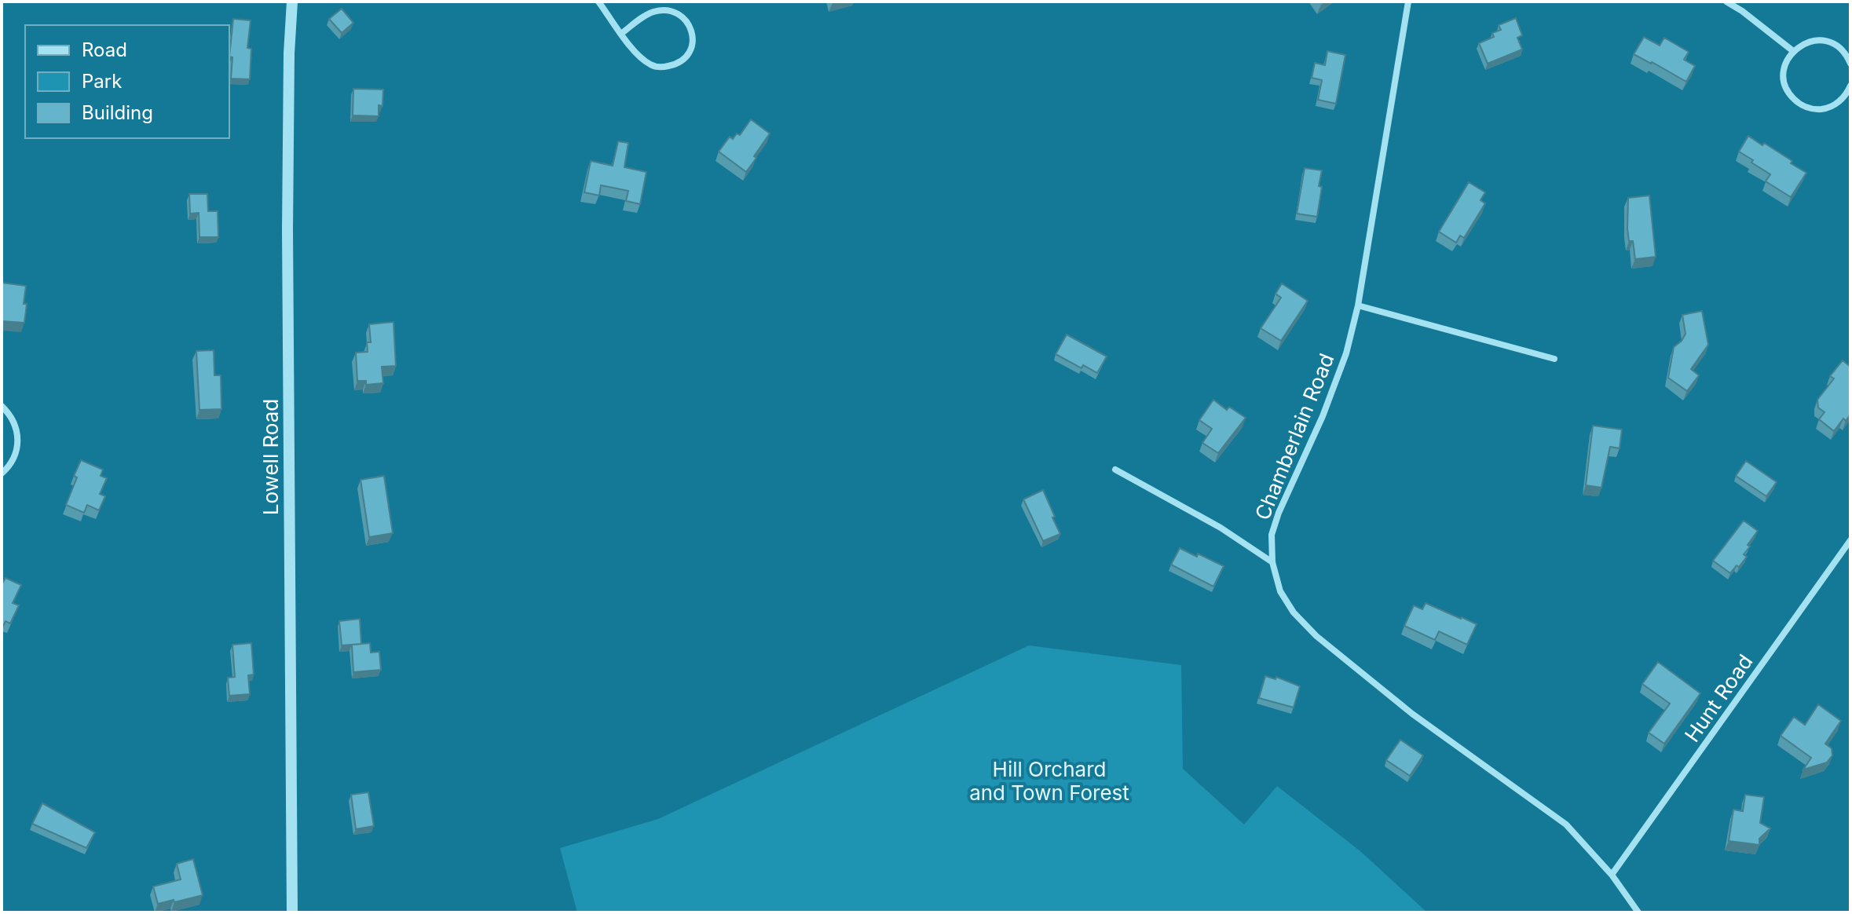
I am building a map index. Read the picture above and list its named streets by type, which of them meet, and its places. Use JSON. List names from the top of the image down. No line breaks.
{"streets":{"street":["Chamberlain Road","Lowell Road","Hunt Road"]},"crossings":[["Chamberlain Road","Hunt Road"]],"parks":["Hill Orchard and Town Forest"],"legend":["Road","Park","Building"]}
